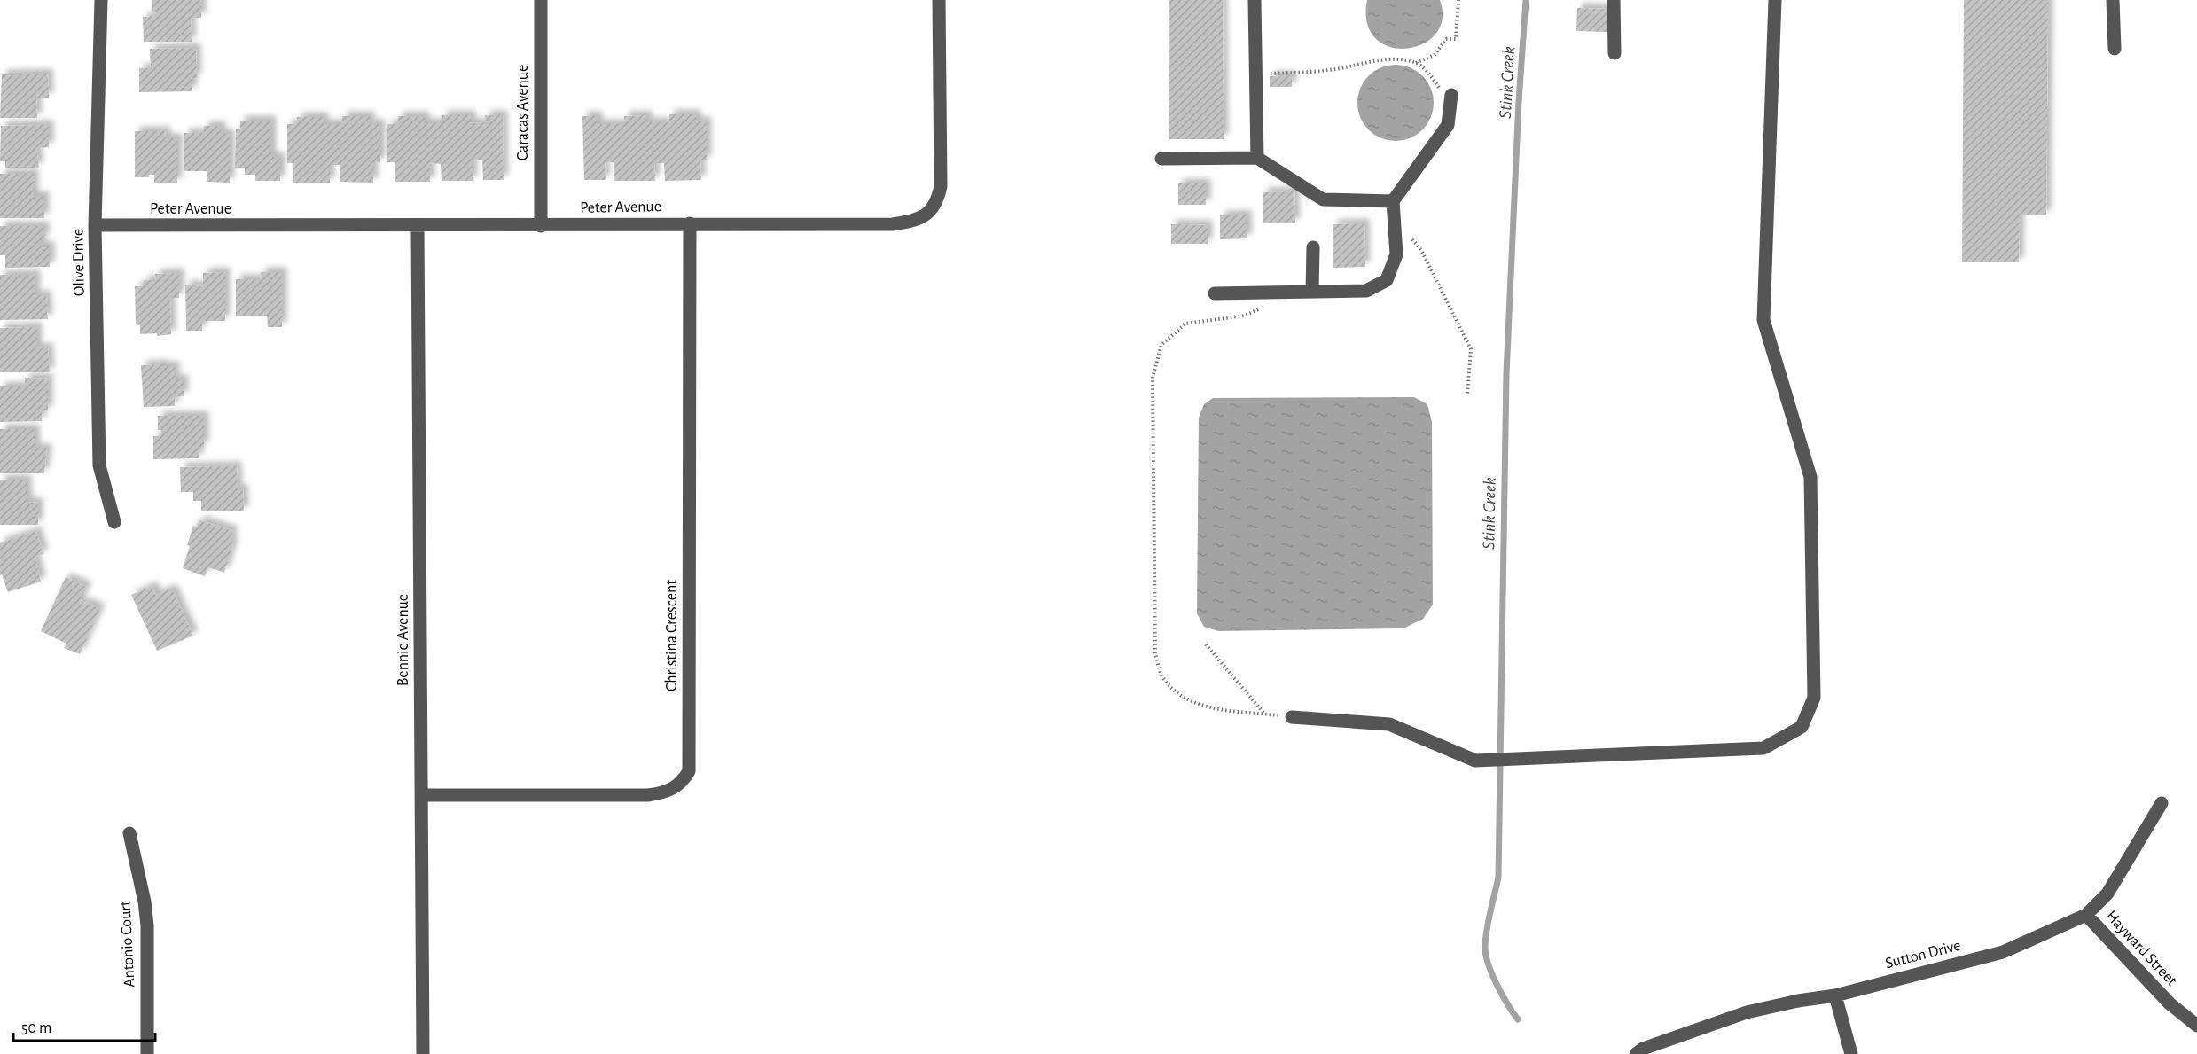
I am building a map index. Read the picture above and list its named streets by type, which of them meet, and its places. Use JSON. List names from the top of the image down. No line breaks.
{"streets":{"street":["Caracas Avenue","Peter Avenue","Olive Drive","Christina Crescent","Bennie Avenue","Antonio Court","Hayward Street","Sutton Drive"]},"crossings":[["Caracas Avenue","Peter Avenue"],["Peter Avenue","Olive Drive"],["Peter Avenue","Christina Crescent"],["Peter Avenue","Bennie Avenue"],["Christina Crescent","Bennie Avenue"],["Hayward Street","Sutton Drive"]],"water":["Stink Creek"],"scale_bar":"50 m"}
